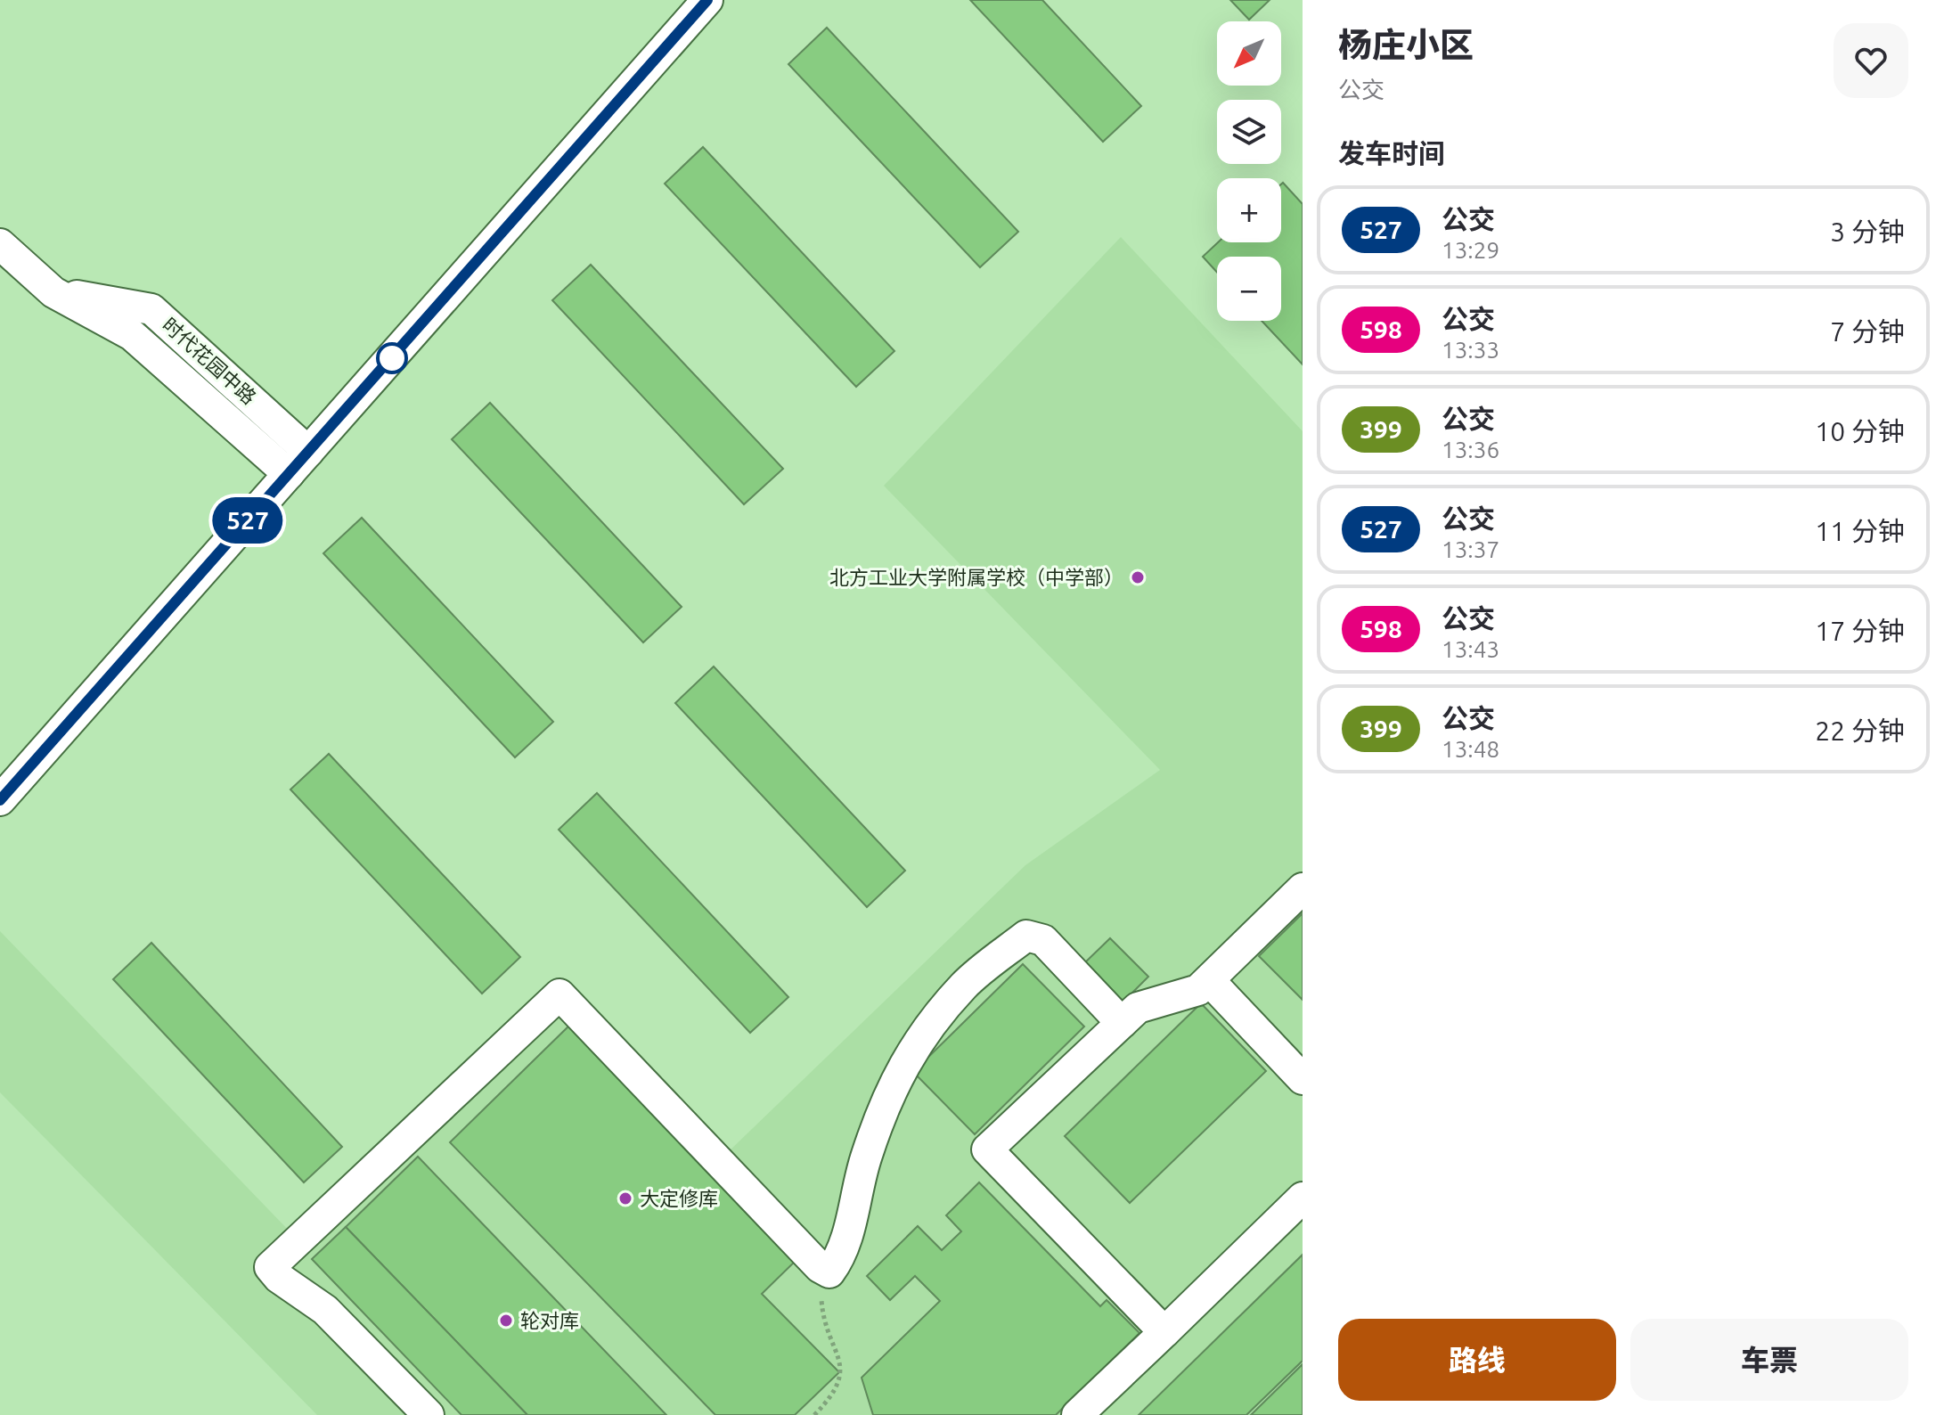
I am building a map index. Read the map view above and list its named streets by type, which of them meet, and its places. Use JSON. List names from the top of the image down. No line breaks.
{"streets":{"street":["时代花园中路"]},"places":["北方工业大学附属学校（中学部）","大定修库","轮对库"],"lines":["bus line 527"],"north":"bottom left","page":{"on_map":"527","heading":[["杨庄小区","公交"],"发车时间"],"map_buttons":["+","−"],"list":[{"mark":"527","name":"公交","note":"13:29","value":"3 分钟"},{"mark":"598","name":"公交","note":"13:33","value":"7 分钟"},{"mark":"399","name":"公交","note":"13:36","value":"10 分钟"},{"mark":"527","name":"公交","note":"13:37","value":"11 分钟"},{"mark":"598","name":"公交","note":"13:43","value":"17 分钟"},{"mark":"399","name":"公交","note":"13:48","value":"22 分钟"}],"buttons":["路线","车票"]}}
